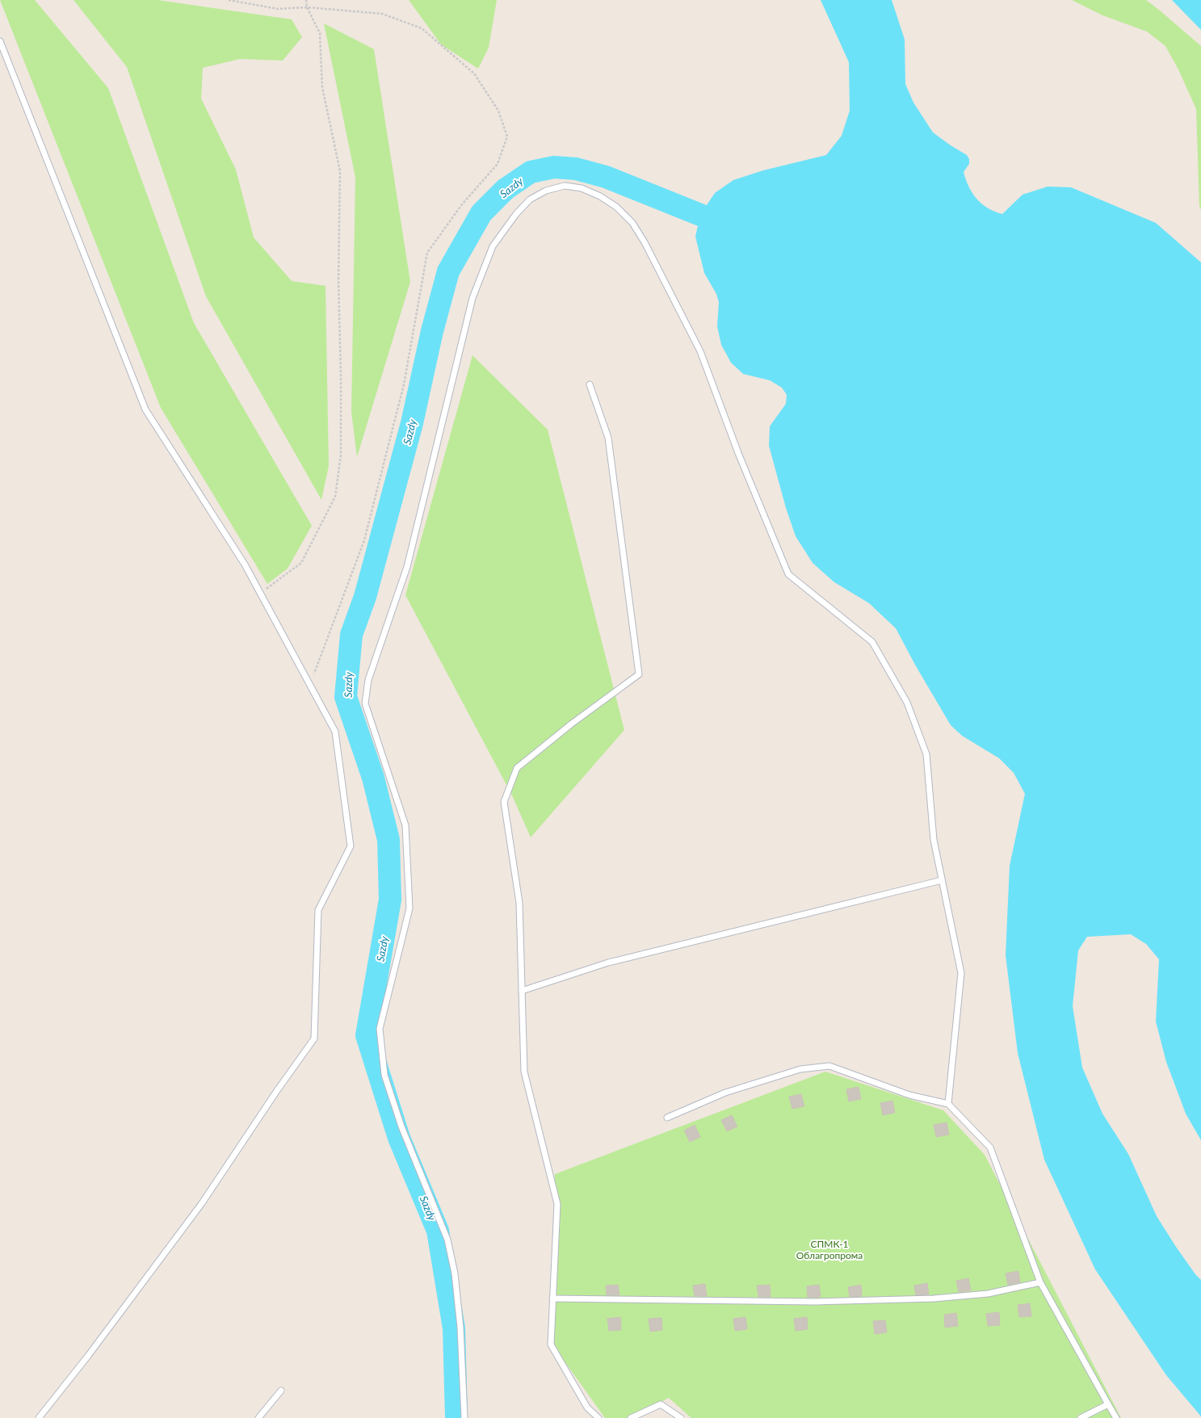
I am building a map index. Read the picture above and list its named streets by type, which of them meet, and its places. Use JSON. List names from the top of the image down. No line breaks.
{"water":["Sazdy"],"parks":["СПМК-1 Облагропрома"]}
